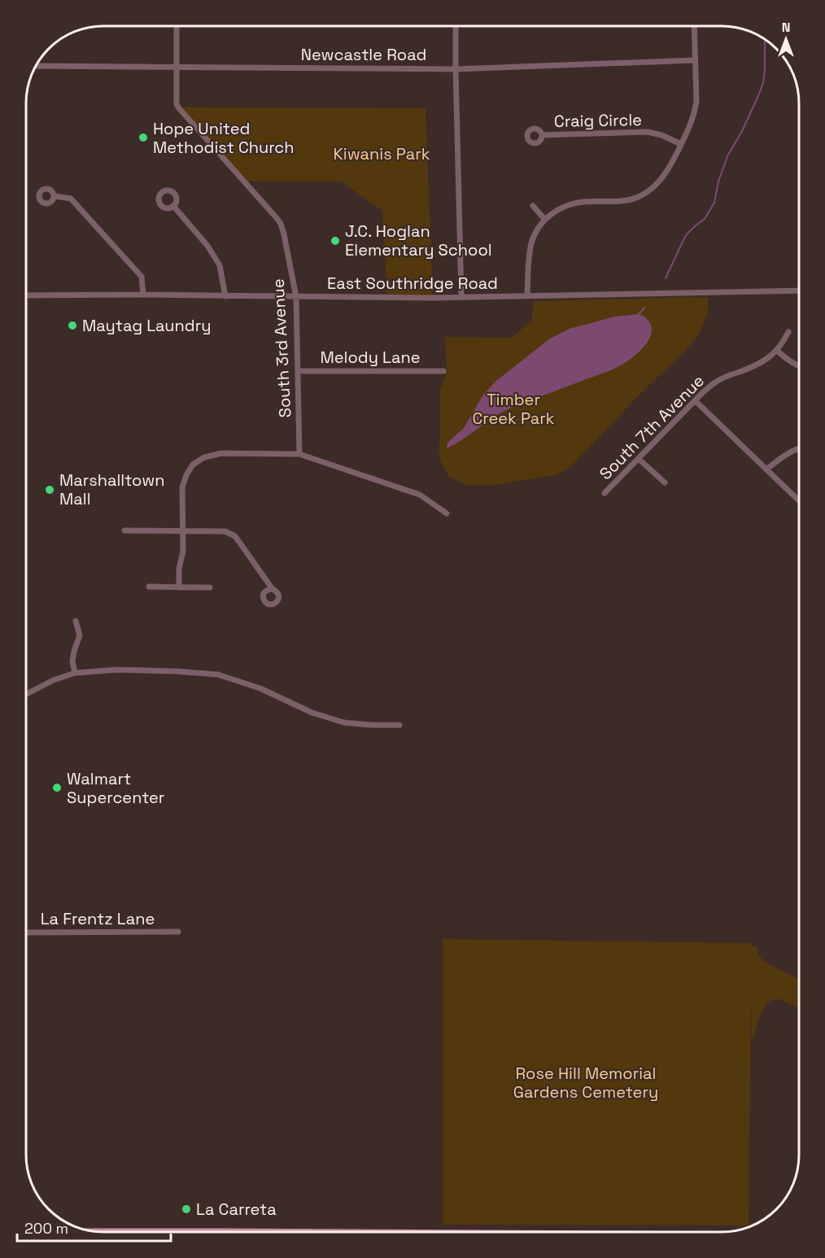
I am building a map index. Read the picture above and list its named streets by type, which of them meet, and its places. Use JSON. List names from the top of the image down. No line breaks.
{"streets":{"street":["Newcastle Road","Craig Circle","East Southridge Road","South 3rd Avenue","Melody Lane","South 7th Avenue","La Frentz Lane"]},"crossings":[["Newcastle Road","South 3rd Avenue"],["East Southridge Road","South 3rd Avenue"],["South 3rd Avenue","Melody Lane"]],"parks":["Kiwanis Park","Timber Creek Park","Rose Hill Memorial Gardens Cemetery"],"places":["Hope United Methodist Church","J.C. Hoglan Elementary School","Maytag Laundry","Marshalltown Mall","Walmart Supercenter","La Carreta"],"scale_bar":"200 m","north":"top"}
